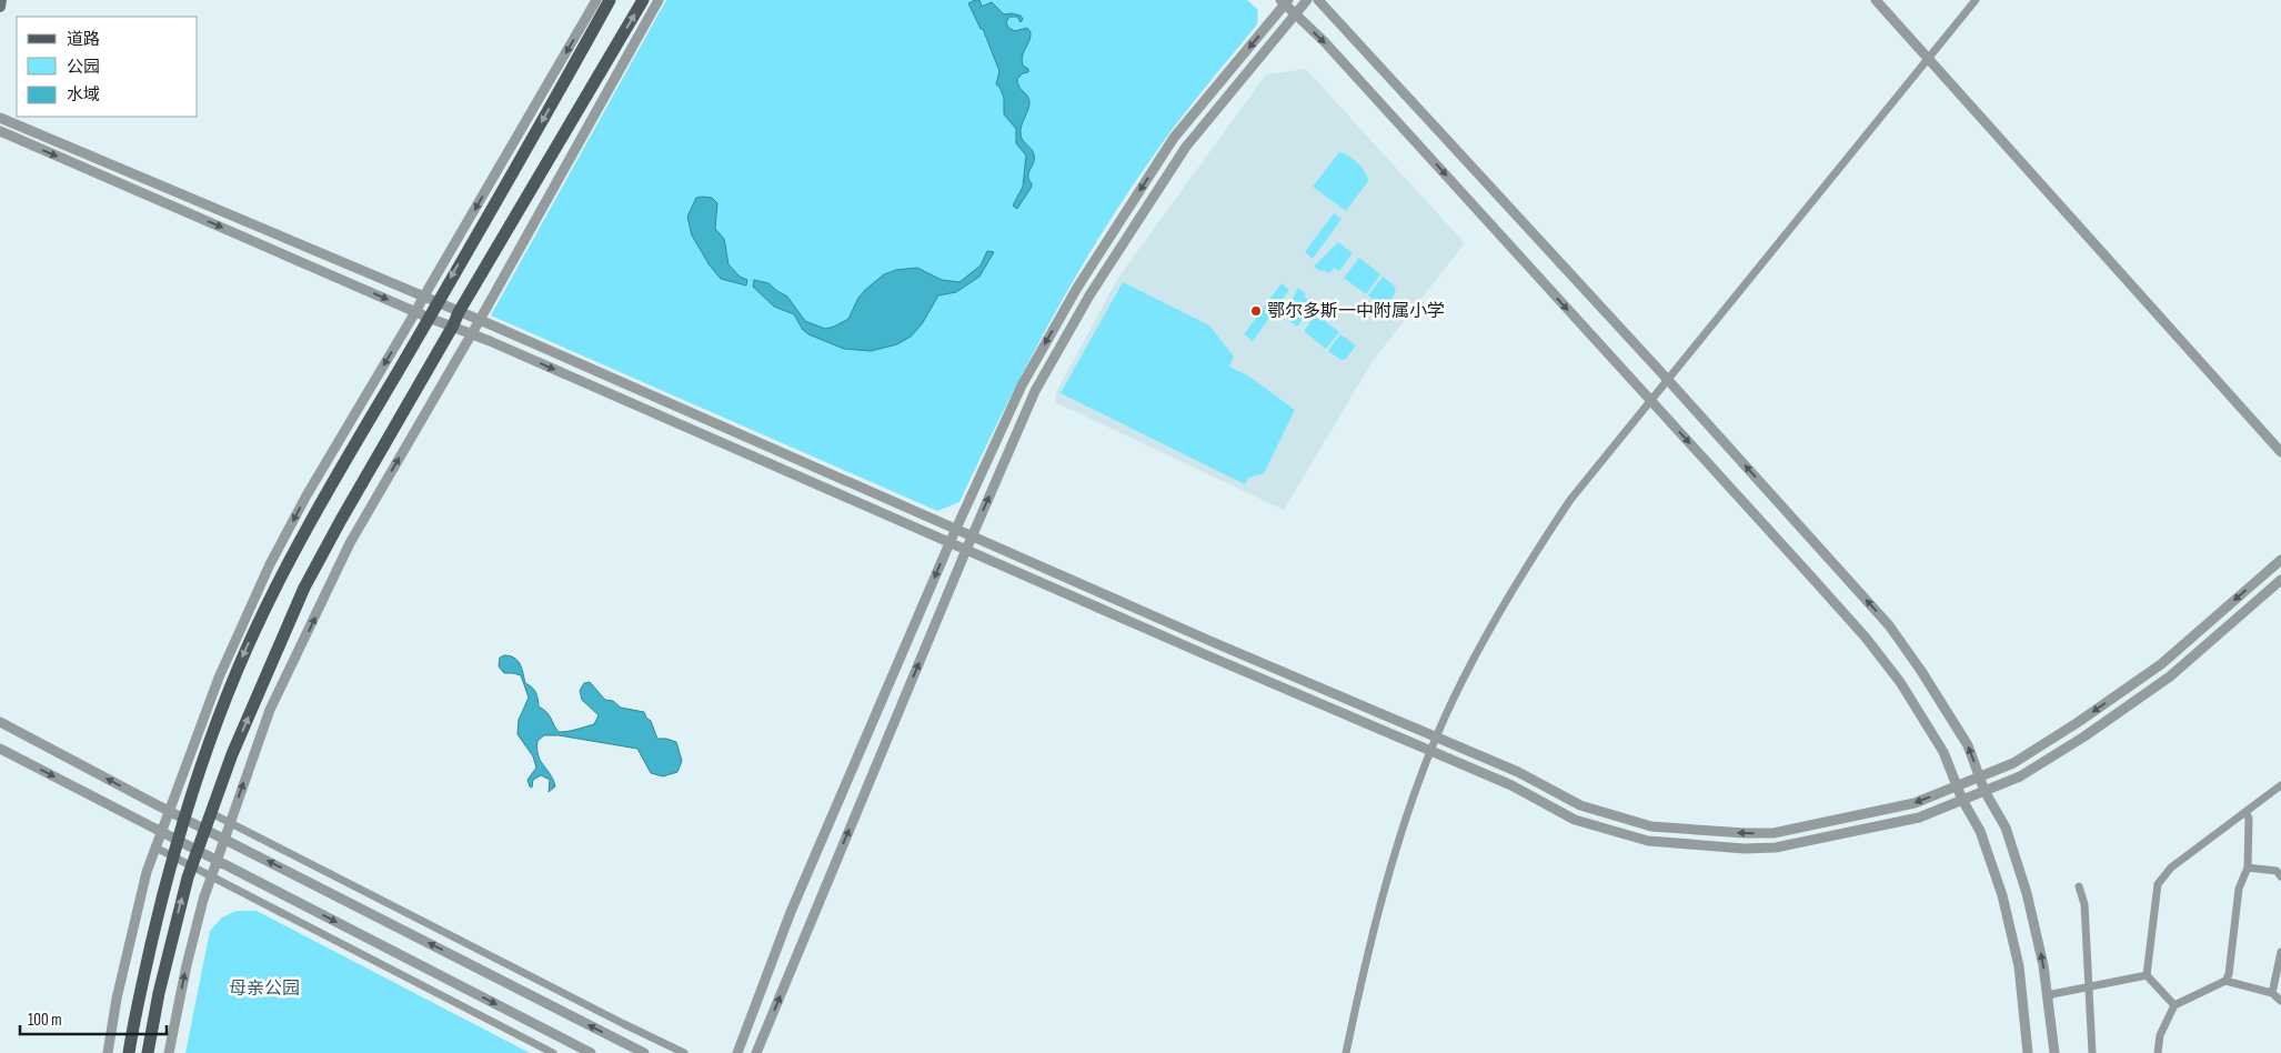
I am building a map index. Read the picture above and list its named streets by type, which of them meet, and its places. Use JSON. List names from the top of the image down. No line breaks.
{"parks":["母亲公园"],"places":["鄂尔多斯一中附属小学"],"legend":["道路","公园","水域"],"scale_bar":"100 m"}
